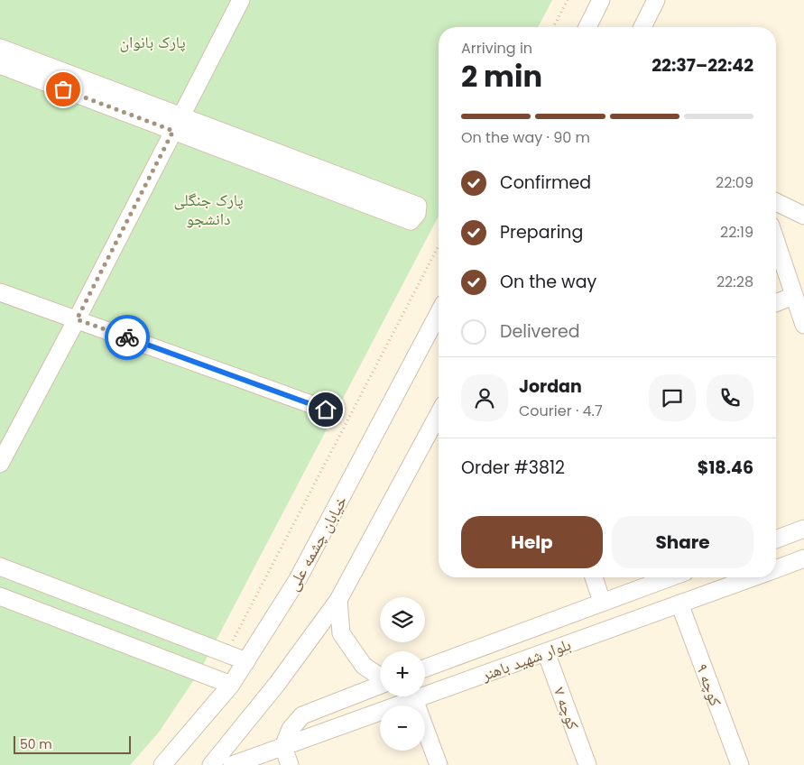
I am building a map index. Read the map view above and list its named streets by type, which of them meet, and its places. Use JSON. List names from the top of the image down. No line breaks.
{"streets":{"street":["خیابان چشمه علی","بلوار شهید باهنر","کوچه ۹","کوچه ۷"]},"crossings":[["بلوار شهید باهنر","کوچه ۹"],["بلوار شهید باهنر","کوچه ۷"]],"parks":["پارک بانوان","پارک جنگلی دانشجو"],"scale_bar":"50 m","page":{"heading":["2 min","Arriving in","22:37–22:42"],"panel":["Jordan","Courier · 4.7","Order #3812","$18.46"],"bar":"On the way · 90 m","list":[["Confirmed","22:09"],["Preparing","22:19"],["On the way","22:28"],"Delivered"],"buttons":["Help","Share"],"map_buttons":["+","−"],"scale":"50 m"}}
